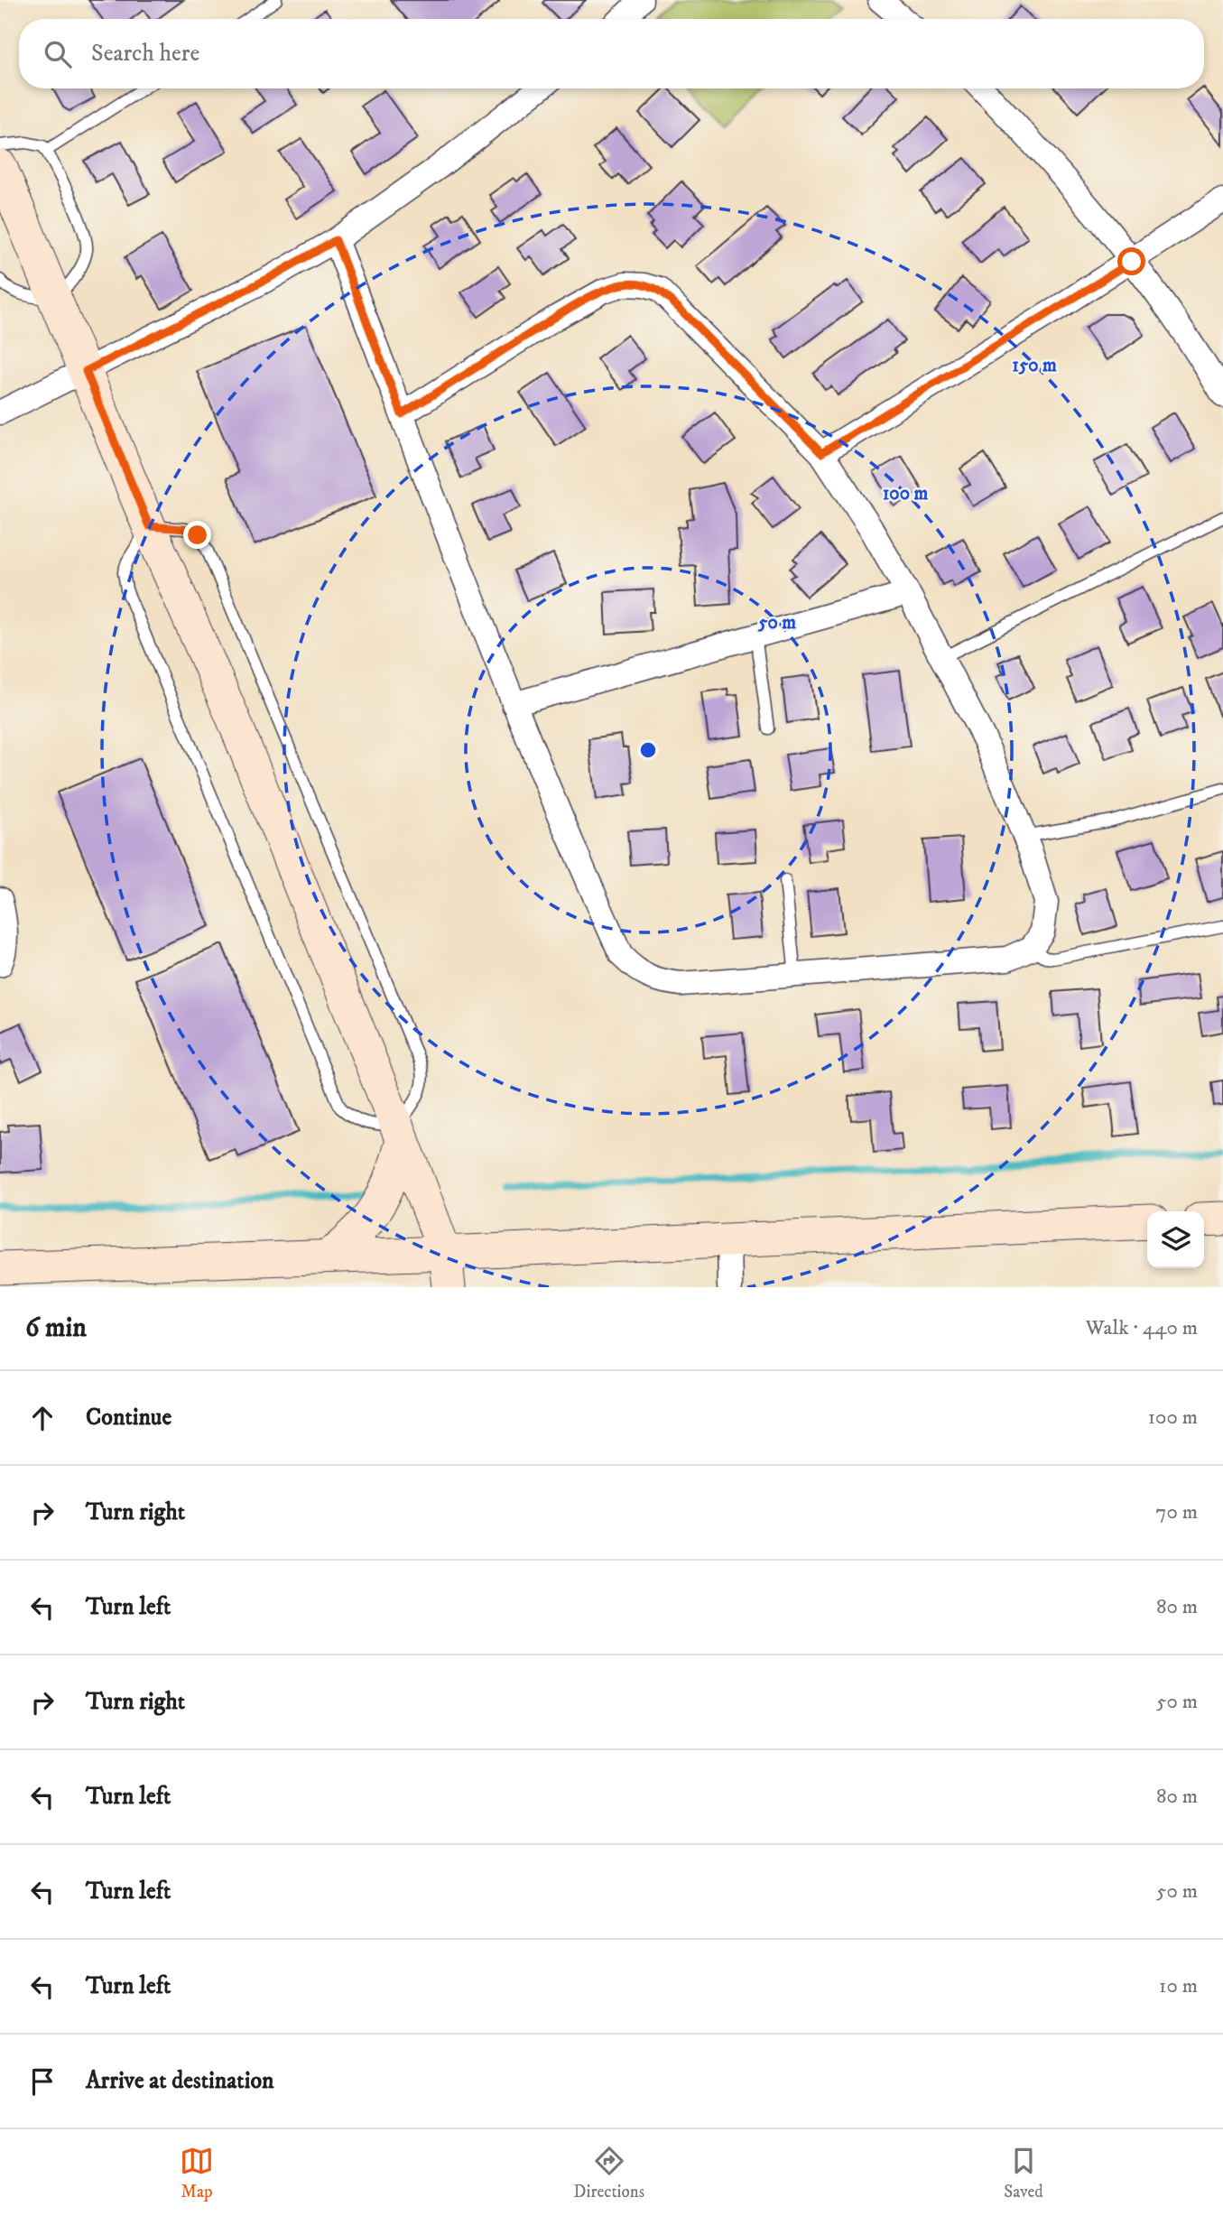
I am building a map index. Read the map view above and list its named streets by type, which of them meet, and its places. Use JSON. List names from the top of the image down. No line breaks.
{"page":{"search":"Search here","heading":["6 min","Walk · 440 m"],"list":[["Continue","100 m"],["Turn right","70 m"],["Turn left","80 m"],["Turn right","50 m"],["Turn left","80 m"],["Turn left","50 m"],["Turn left","10 m"],"Arrive at destination"],"nav":["Map","Directions","Saved"]},"rings":["150 m","100 m","50 m"]}
